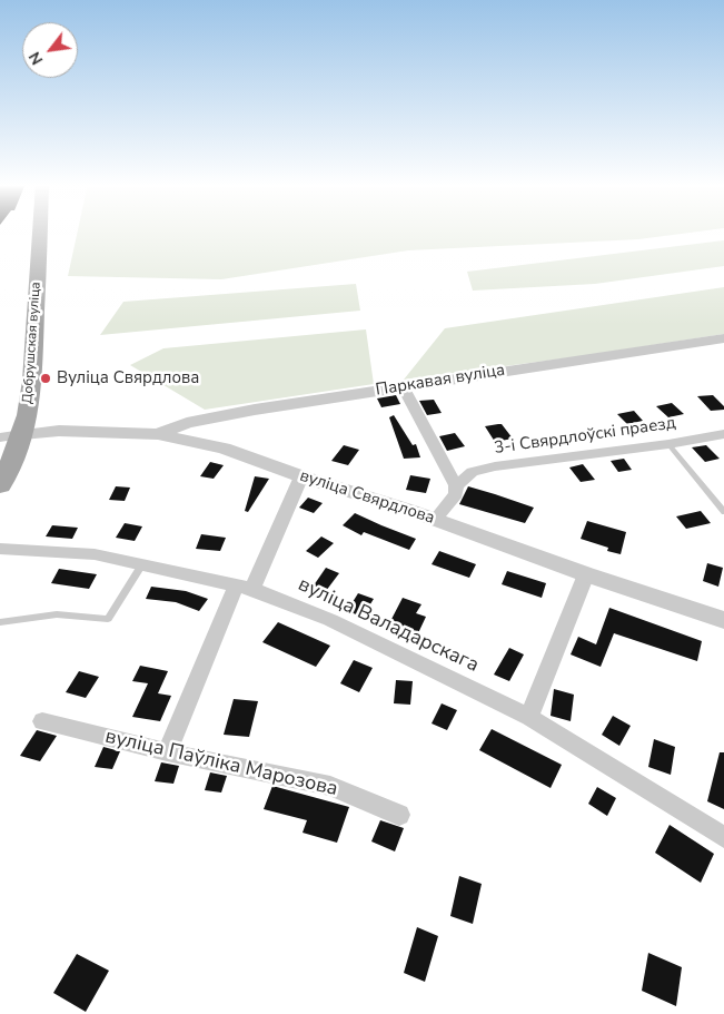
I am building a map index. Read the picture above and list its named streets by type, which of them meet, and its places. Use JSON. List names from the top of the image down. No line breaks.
{"streets":{"main road":["Добрушская вуліца"],"street":["Паркавая вуліца","3-і Свярдлоўскі праезд","вуліца Свярдлова","вуліца Валадарскага","вуліца Паўліка Марозова"]},"crossings":[["Добрушская вуліца","вуліца Свярдлова"],["Паркавая вуліца","вуліца Свярдлова"]],"places":["Вуліца Свярдлова"],"north":"bottom left"}
